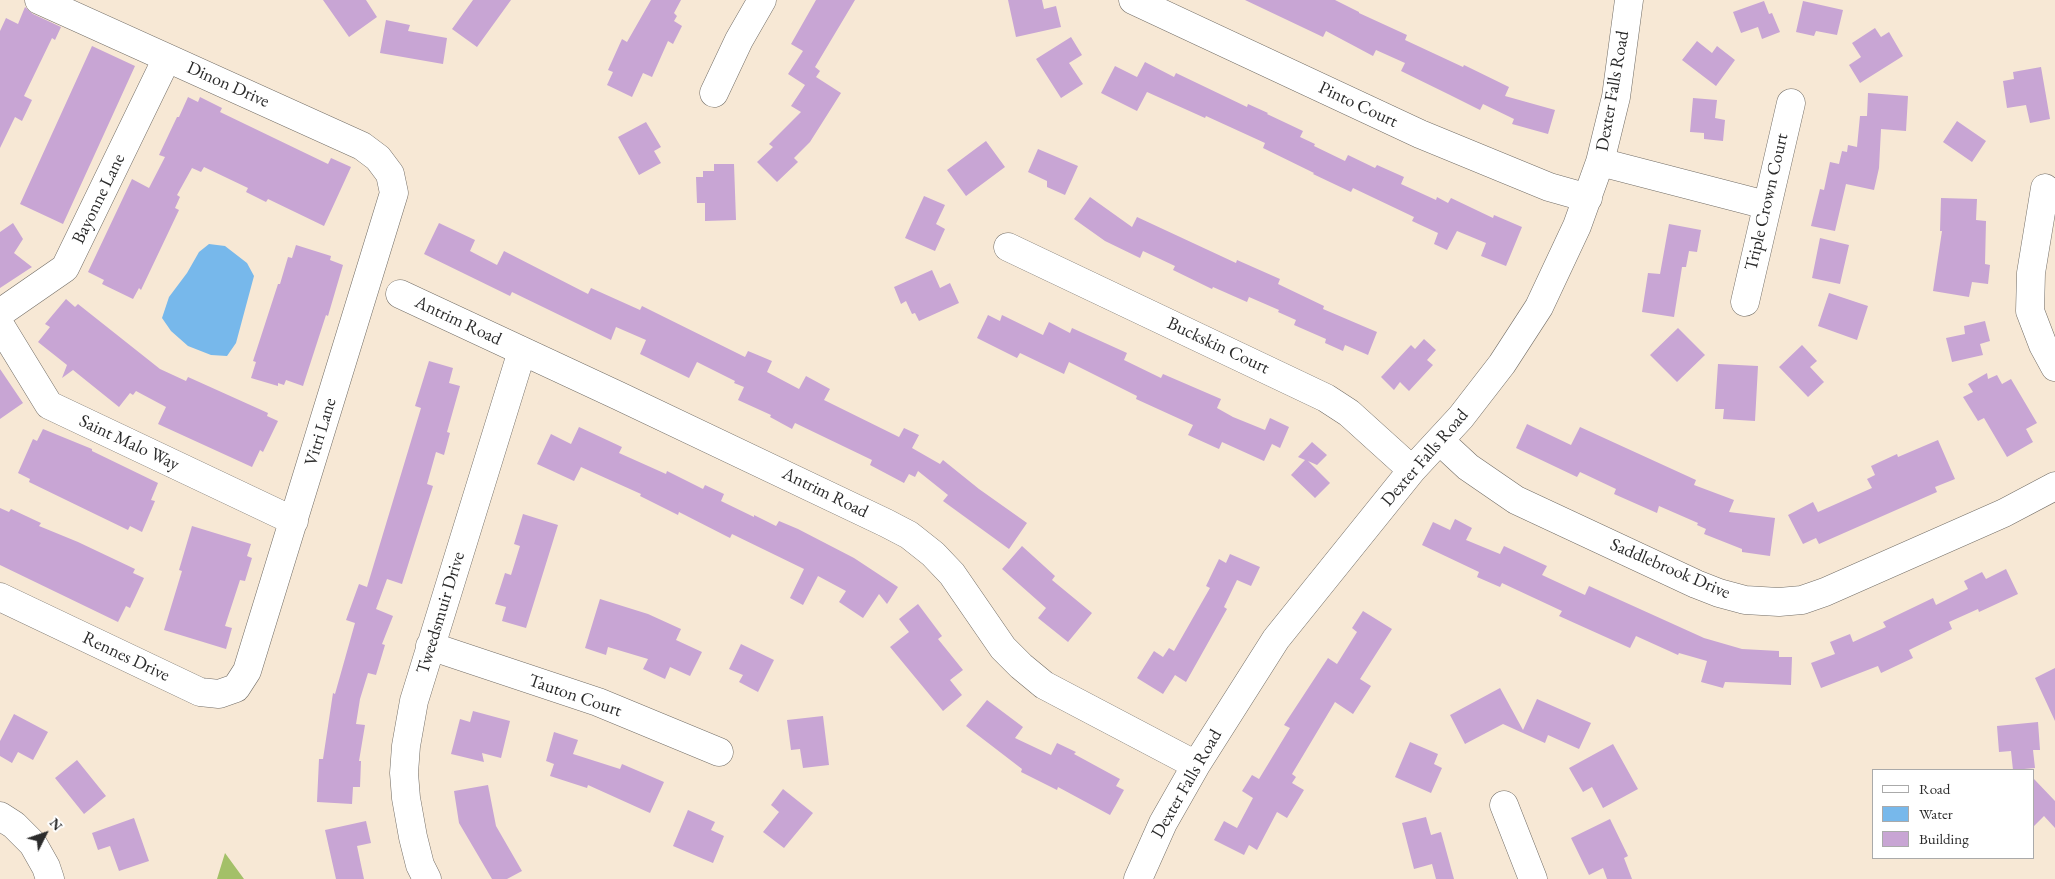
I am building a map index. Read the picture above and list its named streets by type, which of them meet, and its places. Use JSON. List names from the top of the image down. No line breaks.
{"streets":{"street":["Dinon Drive","Dexter Falls Road","Pinto Court","Bayonne Lane","Triple Crown Court","Antrim Road","Buckskin Court","Vitri Lane","Saint Malo Way","Saddlebrook Drive","Tweedsmuir Drive","Rennes Drive","Tauton Court"]},"crossings":[["Dinon Drive","Bayonne Lane"],["Dinon Drive","Vitri Lane"],["Dexter Falls Road","Pinto Court"],["Dexter Falls Road","Antrim Road"],["Dexter Falls Road","Buckskin Court"],["Dexter Falls Road","Saddlebrook Drive"],["Antrim Road","Tweedsmuir Drive"],["Vitri Lane","Saint Malo Way"],["Vitri Lane","Rennes Drive"],["Tweedsmuir Drive","Tauton Court"]],"legend":["Road","Water","Building"],"north":"top right"}
